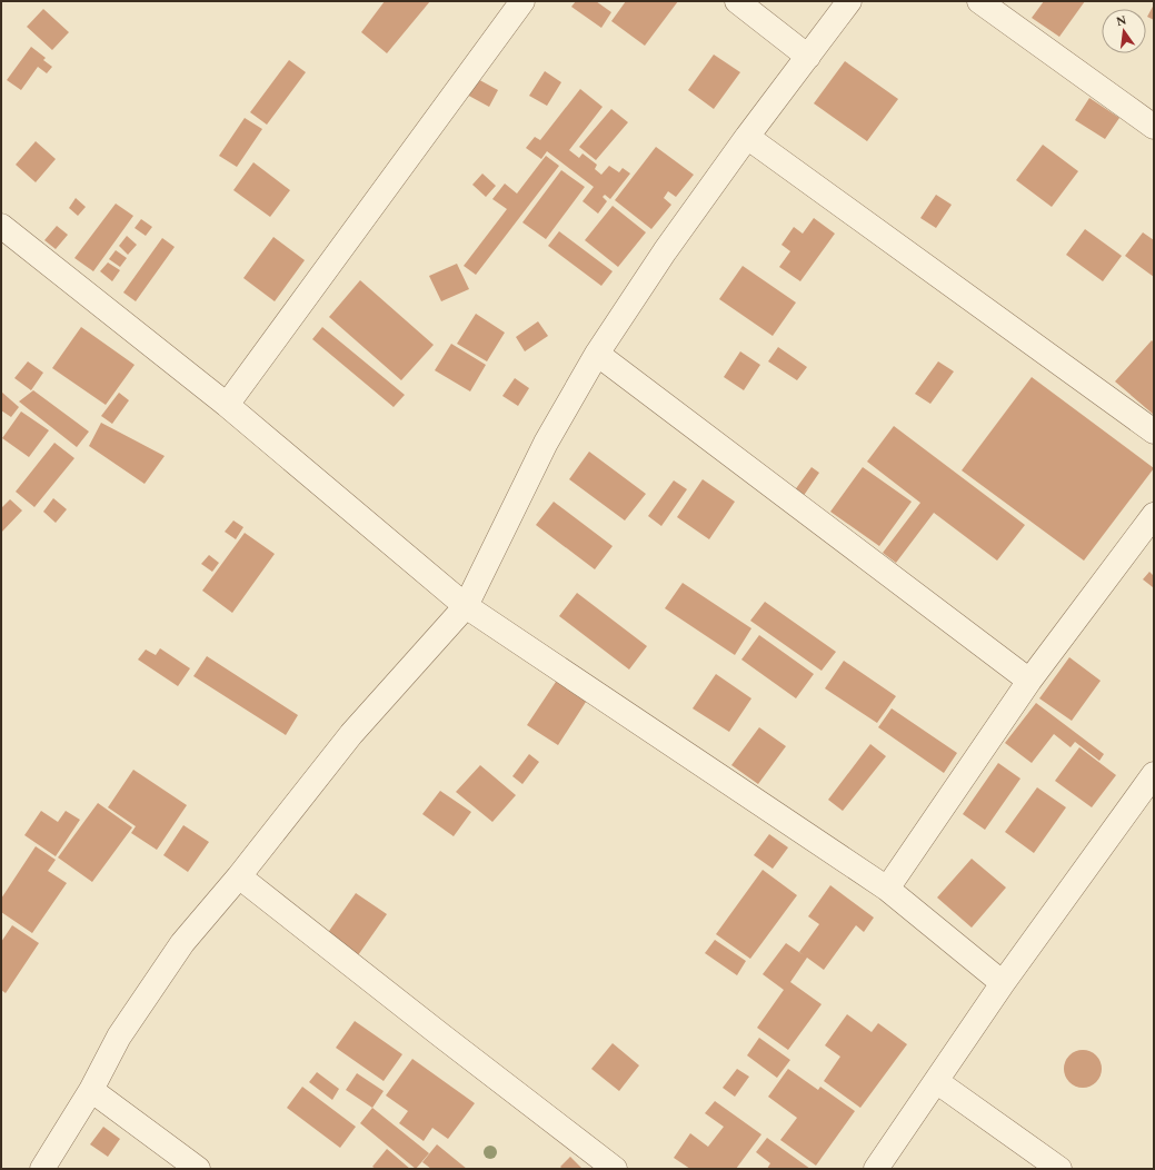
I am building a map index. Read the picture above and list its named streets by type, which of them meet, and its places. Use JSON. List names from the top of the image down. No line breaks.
{"north":"top"}
